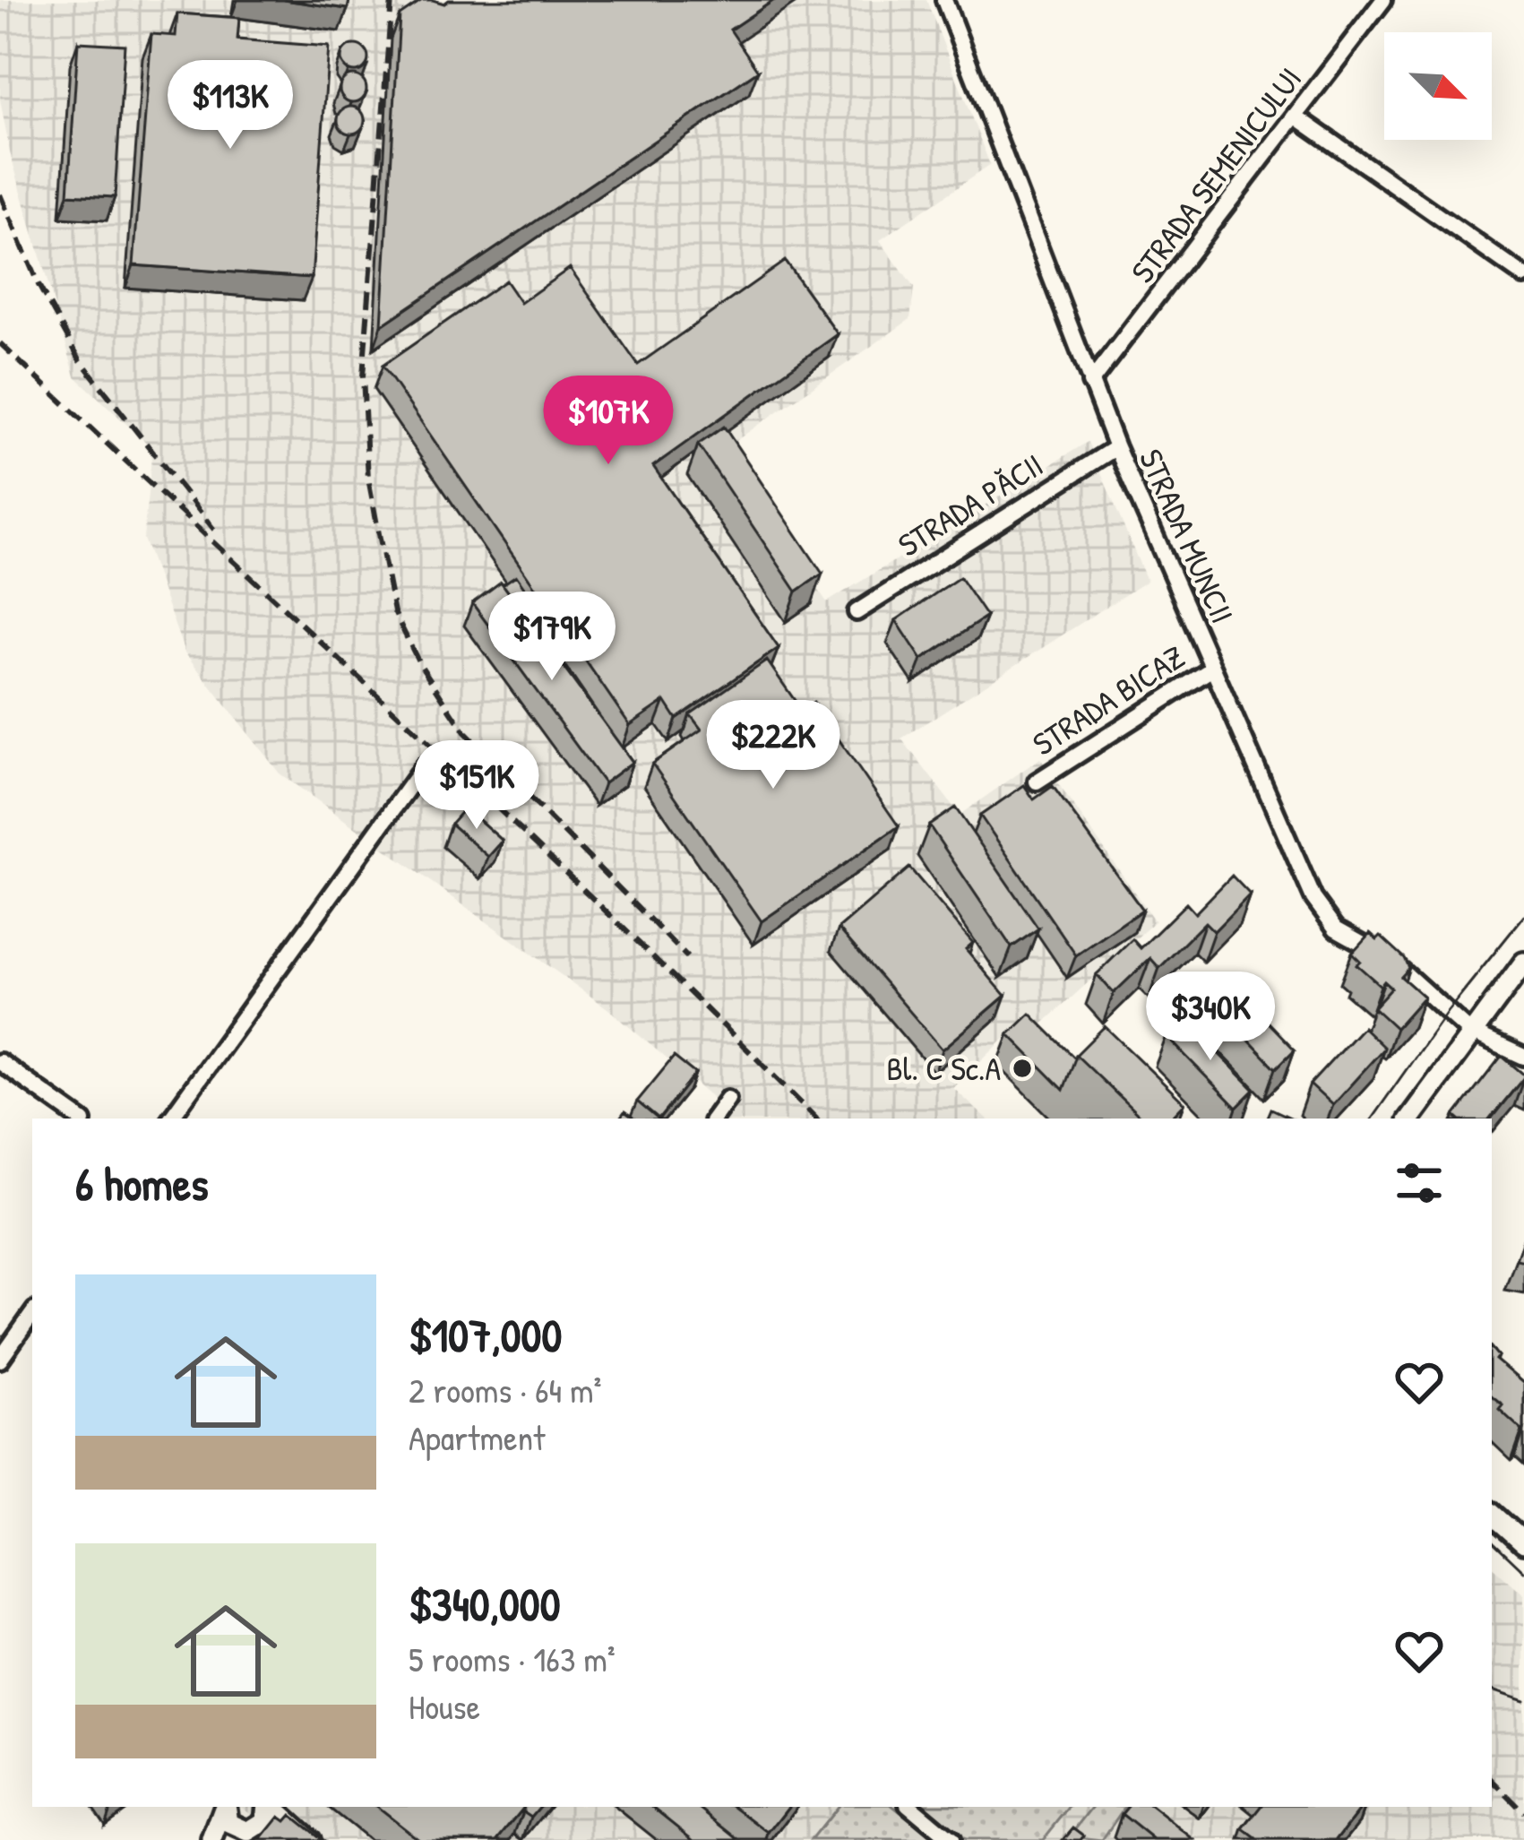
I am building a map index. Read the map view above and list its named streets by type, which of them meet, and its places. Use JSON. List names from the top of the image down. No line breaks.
{"streets":{"street":["STRADA SEMENICULUI","STRADA PĂCII","STRADA MUNCII","STRADA BICAZ"]},"crossings":[["STRADA SEMENICULUI","STRADA MUNCII"],["STRADA PĂCII","STRADA MUNCII"],["STRADA MUNCII","STRADA BICAZ"]],"places":["Bl. C Sc.A"],"north":"bottom right","page":{"price":["$113K","$107K","$179K","$222K","$151K","$340K"],"heading":"6 homes","list":[{"name":"$107,000","note":"2 rooms · 64 m² · Apartment"},{"name":"$340,000","note":"5 rooms · 163 m² · House"}]}}
